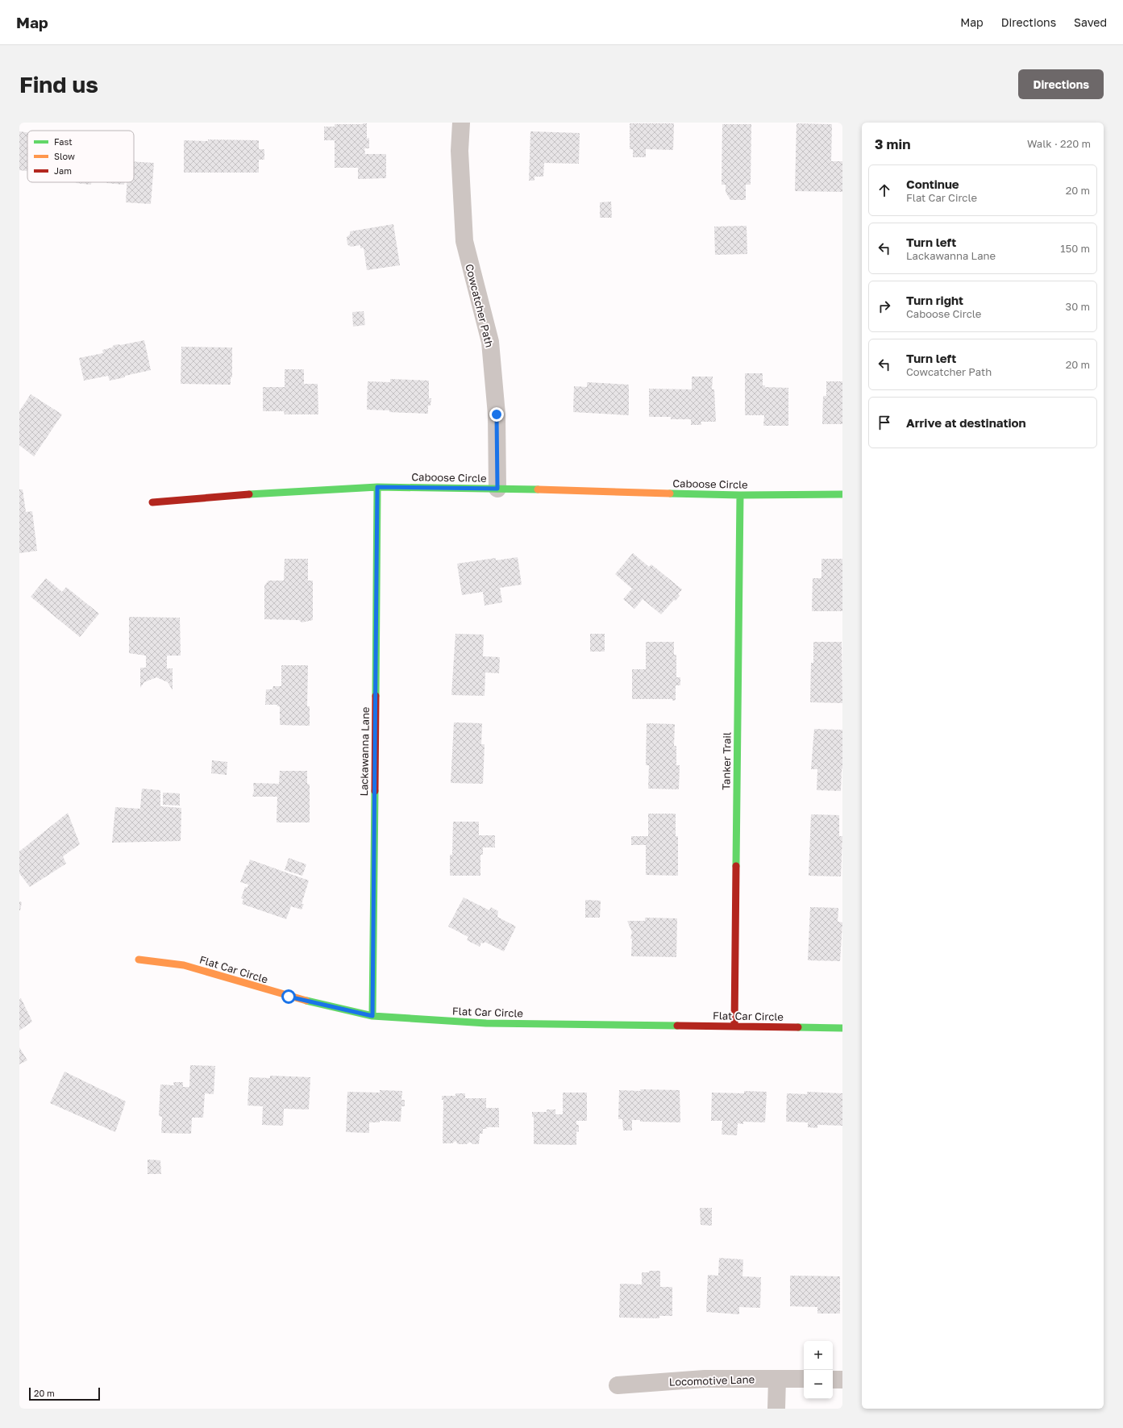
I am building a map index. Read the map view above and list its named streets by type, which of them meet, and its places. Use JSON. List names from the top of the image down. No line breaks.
{"streets":{"street":["Cowcatcher Path","Caboose Circle","Lackawanna Lane","Tanker Trail","Flat Car Circle","Locomotive Lane"]},"crossings":[["Cowcatcher Path","Caboose Circle"],["Caboose Circle","Lackawanna Lane"],["Caboose Circle","Tanker Trail"],["Lackawanna Lane","Flat Car Circle"],["Tanker Trail","Flat Car Circle"]],"legend":["Fast","Slow","Jam"],"scale_bar":"20 m","page":{"header":"Map","nav":["Map","Directions","Saved"],"buttons":"Directions","title":"Find us","heading":["3 min","Walk · 220 m"],"list":[["Continue","Flat Car Circle","20 m"],["Turn left","Lackawanna Lane","150 m"],["Turn right","Caboose Circle","30 m"],["Turn left","Cowcatcher Path","20 m"],"Arrive at destination"],"map_buttons":["+","−"],"scale":"20 m"}}
